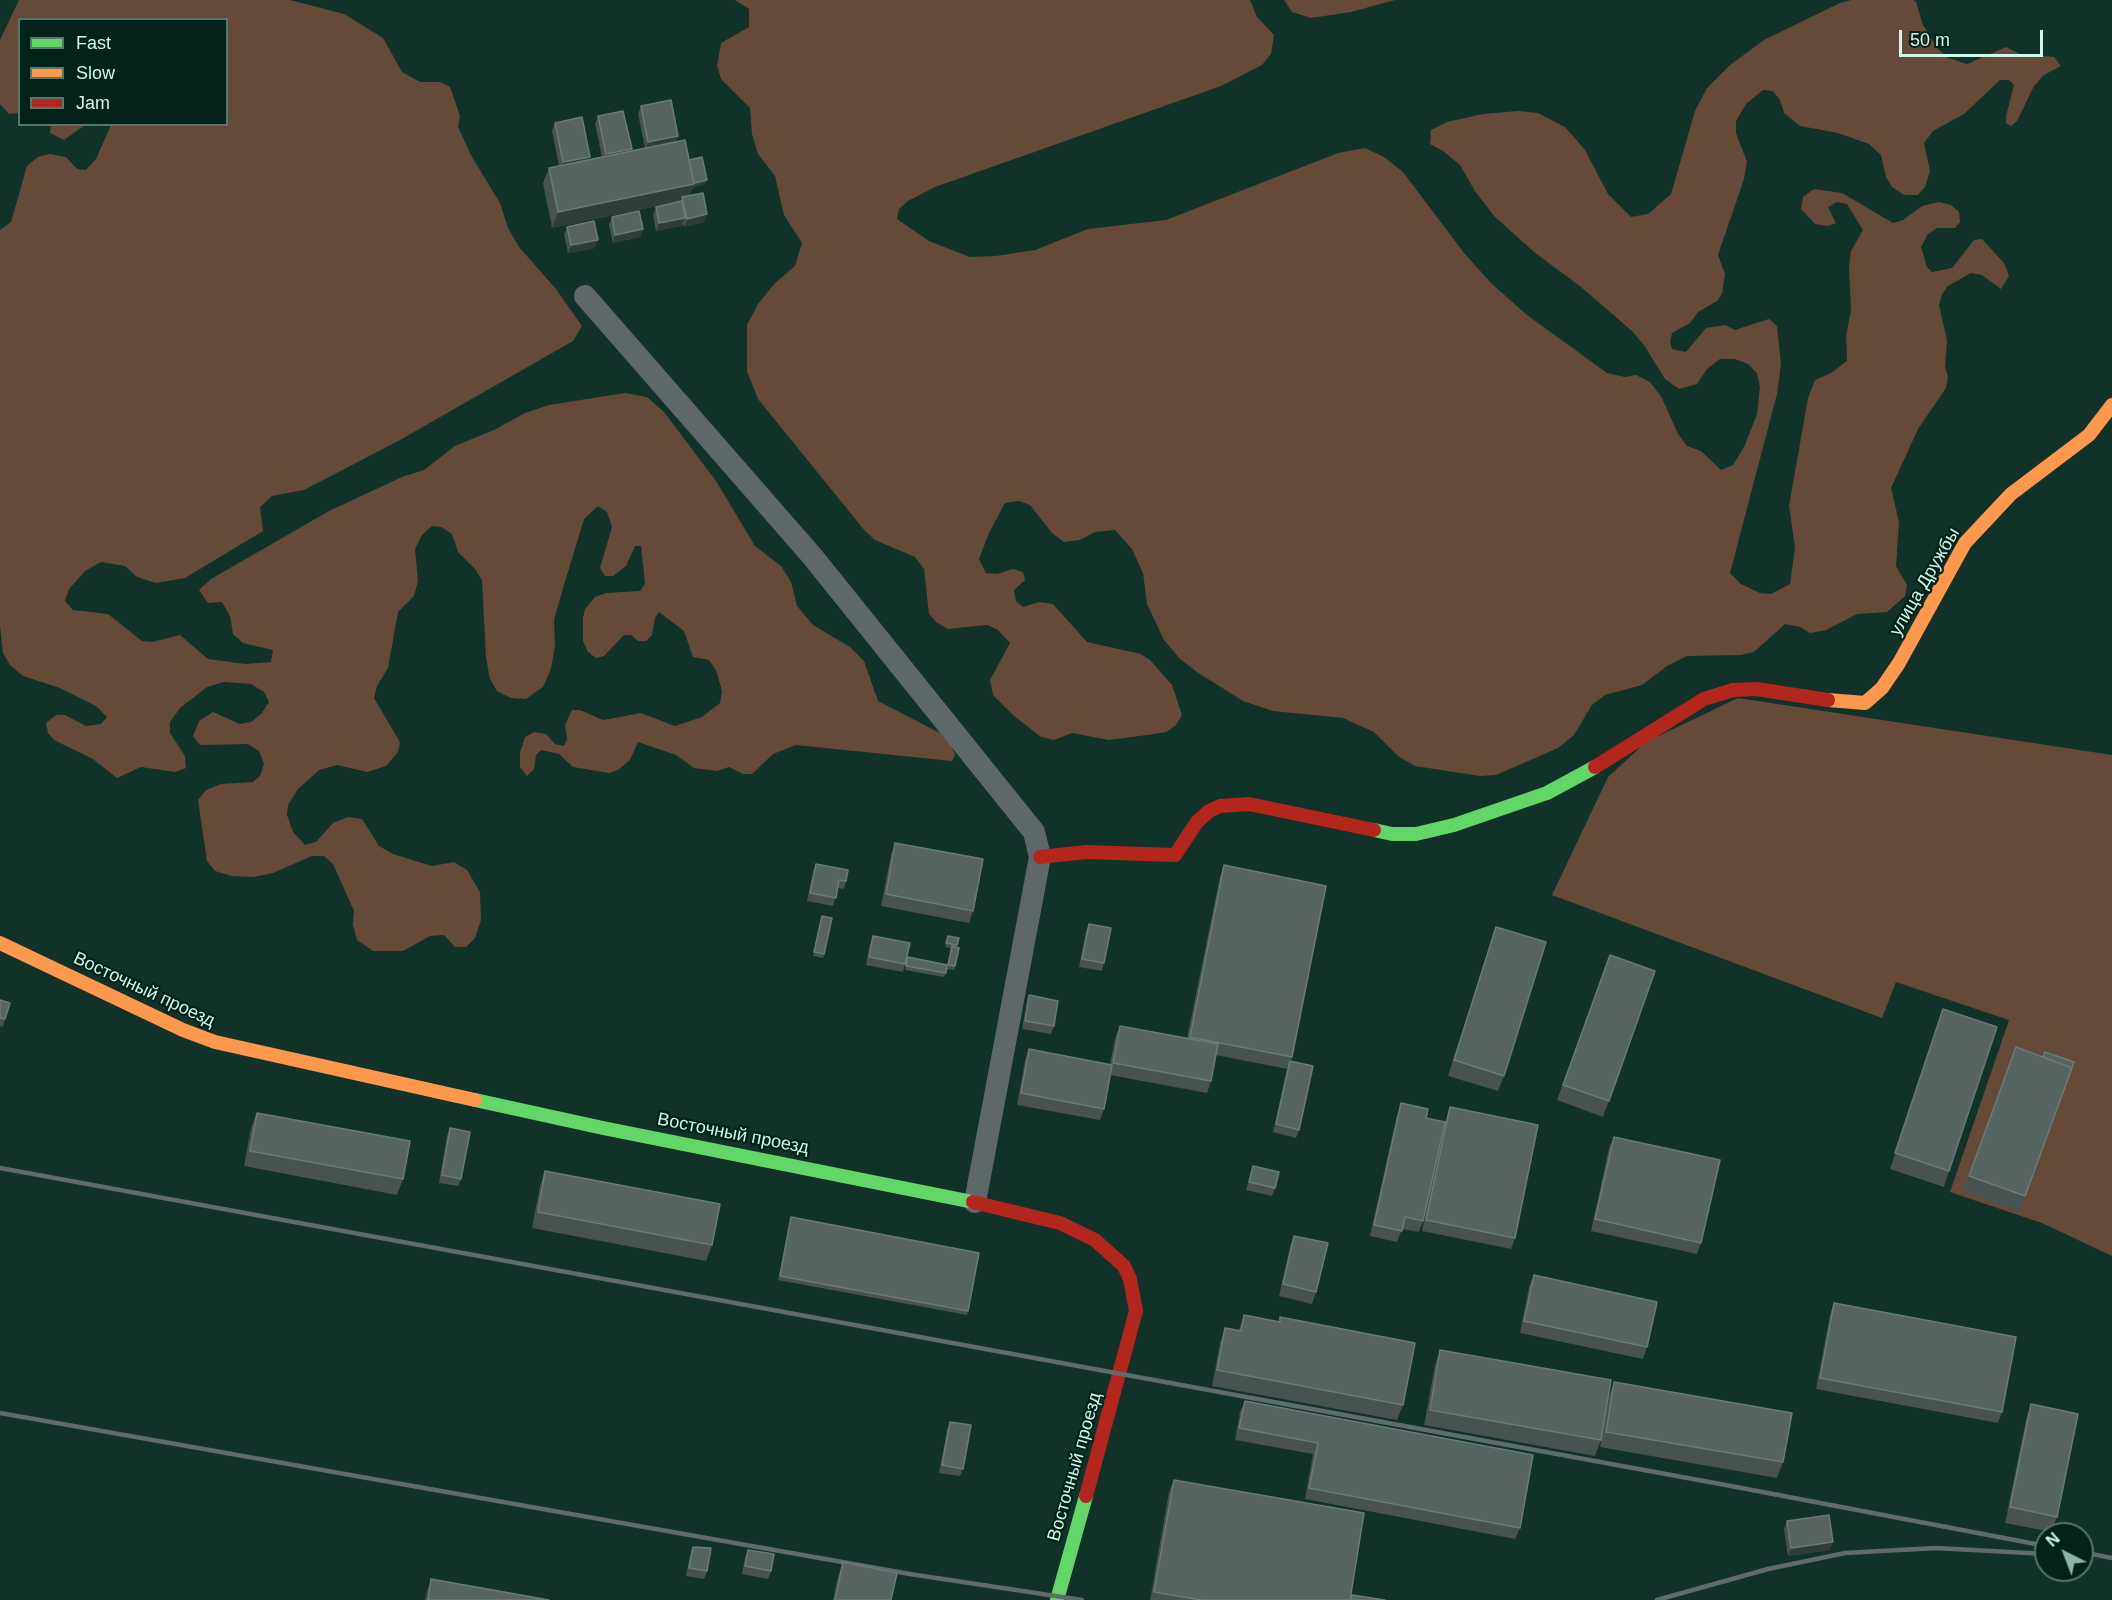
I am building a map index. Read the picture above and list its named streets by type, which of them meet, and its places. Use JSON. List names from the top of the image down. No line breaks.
{"streets":{"street":["улица Дружбы","Восточный проезд"]},"legend":["Fast","Slow","Jam"],"scale_bar":"50 m","north":"top left"}
